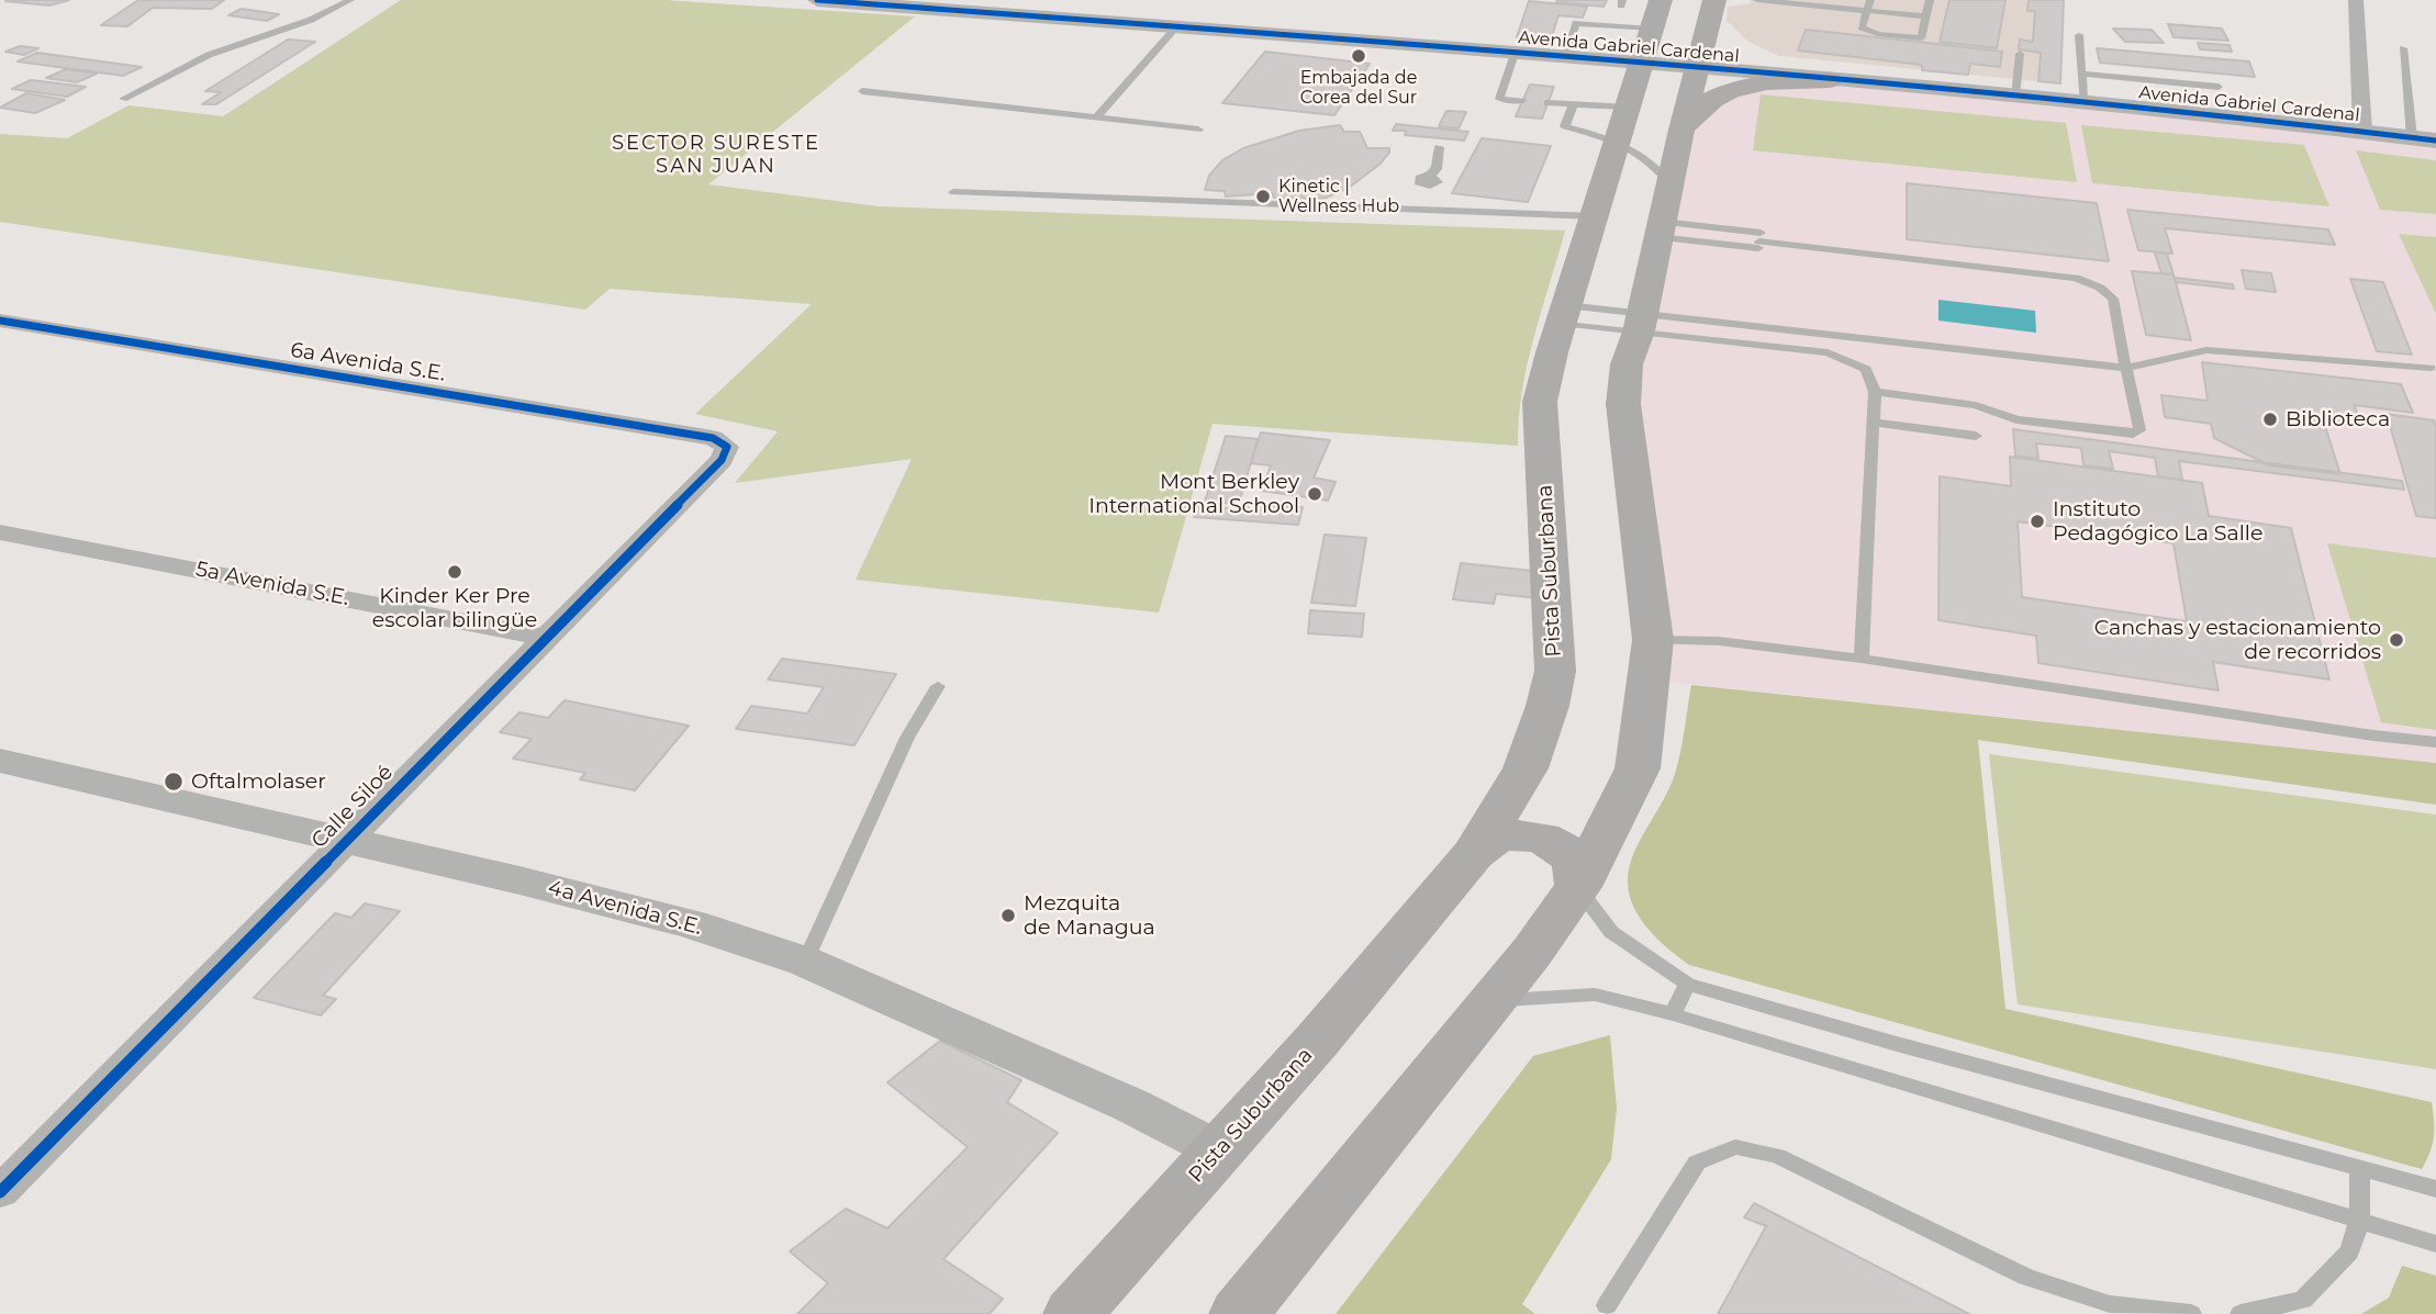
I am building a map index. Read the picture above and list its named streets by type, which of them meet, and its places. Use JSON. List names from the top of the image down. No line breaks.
{"streets":{"main road":["Pista Suburbana"],"street":["Avenida Gabriel Cardenal","6a Avenida S.E.","5a Avenida S.E.","Calle Siloé","4a Avenida S.E."]},"crossings":[["Avenida Gabriel Cardenal","Pista Suburbana"],["6a Avenida S.E.","Calle Siloé"],["Pista Suburbana","4a Avenida S.E."],["5a Avenida S.E.","Calle Siloé"],["Calle Siloé","4a Avenida S.E."]],"districts":["SECTOR SURESTE SAN JUAN"],"places":["Embajada de Corea del Sur","Kinetic | Wellness Hub","Biblioteca","Mont Berkley International School","Instituto Pedagógico La Salle","Kinder Ker Pre escolar bilingüe","Canchas y estacionamiento de recorridos","Oftalmolaser","Mezquita de Managua"]}
